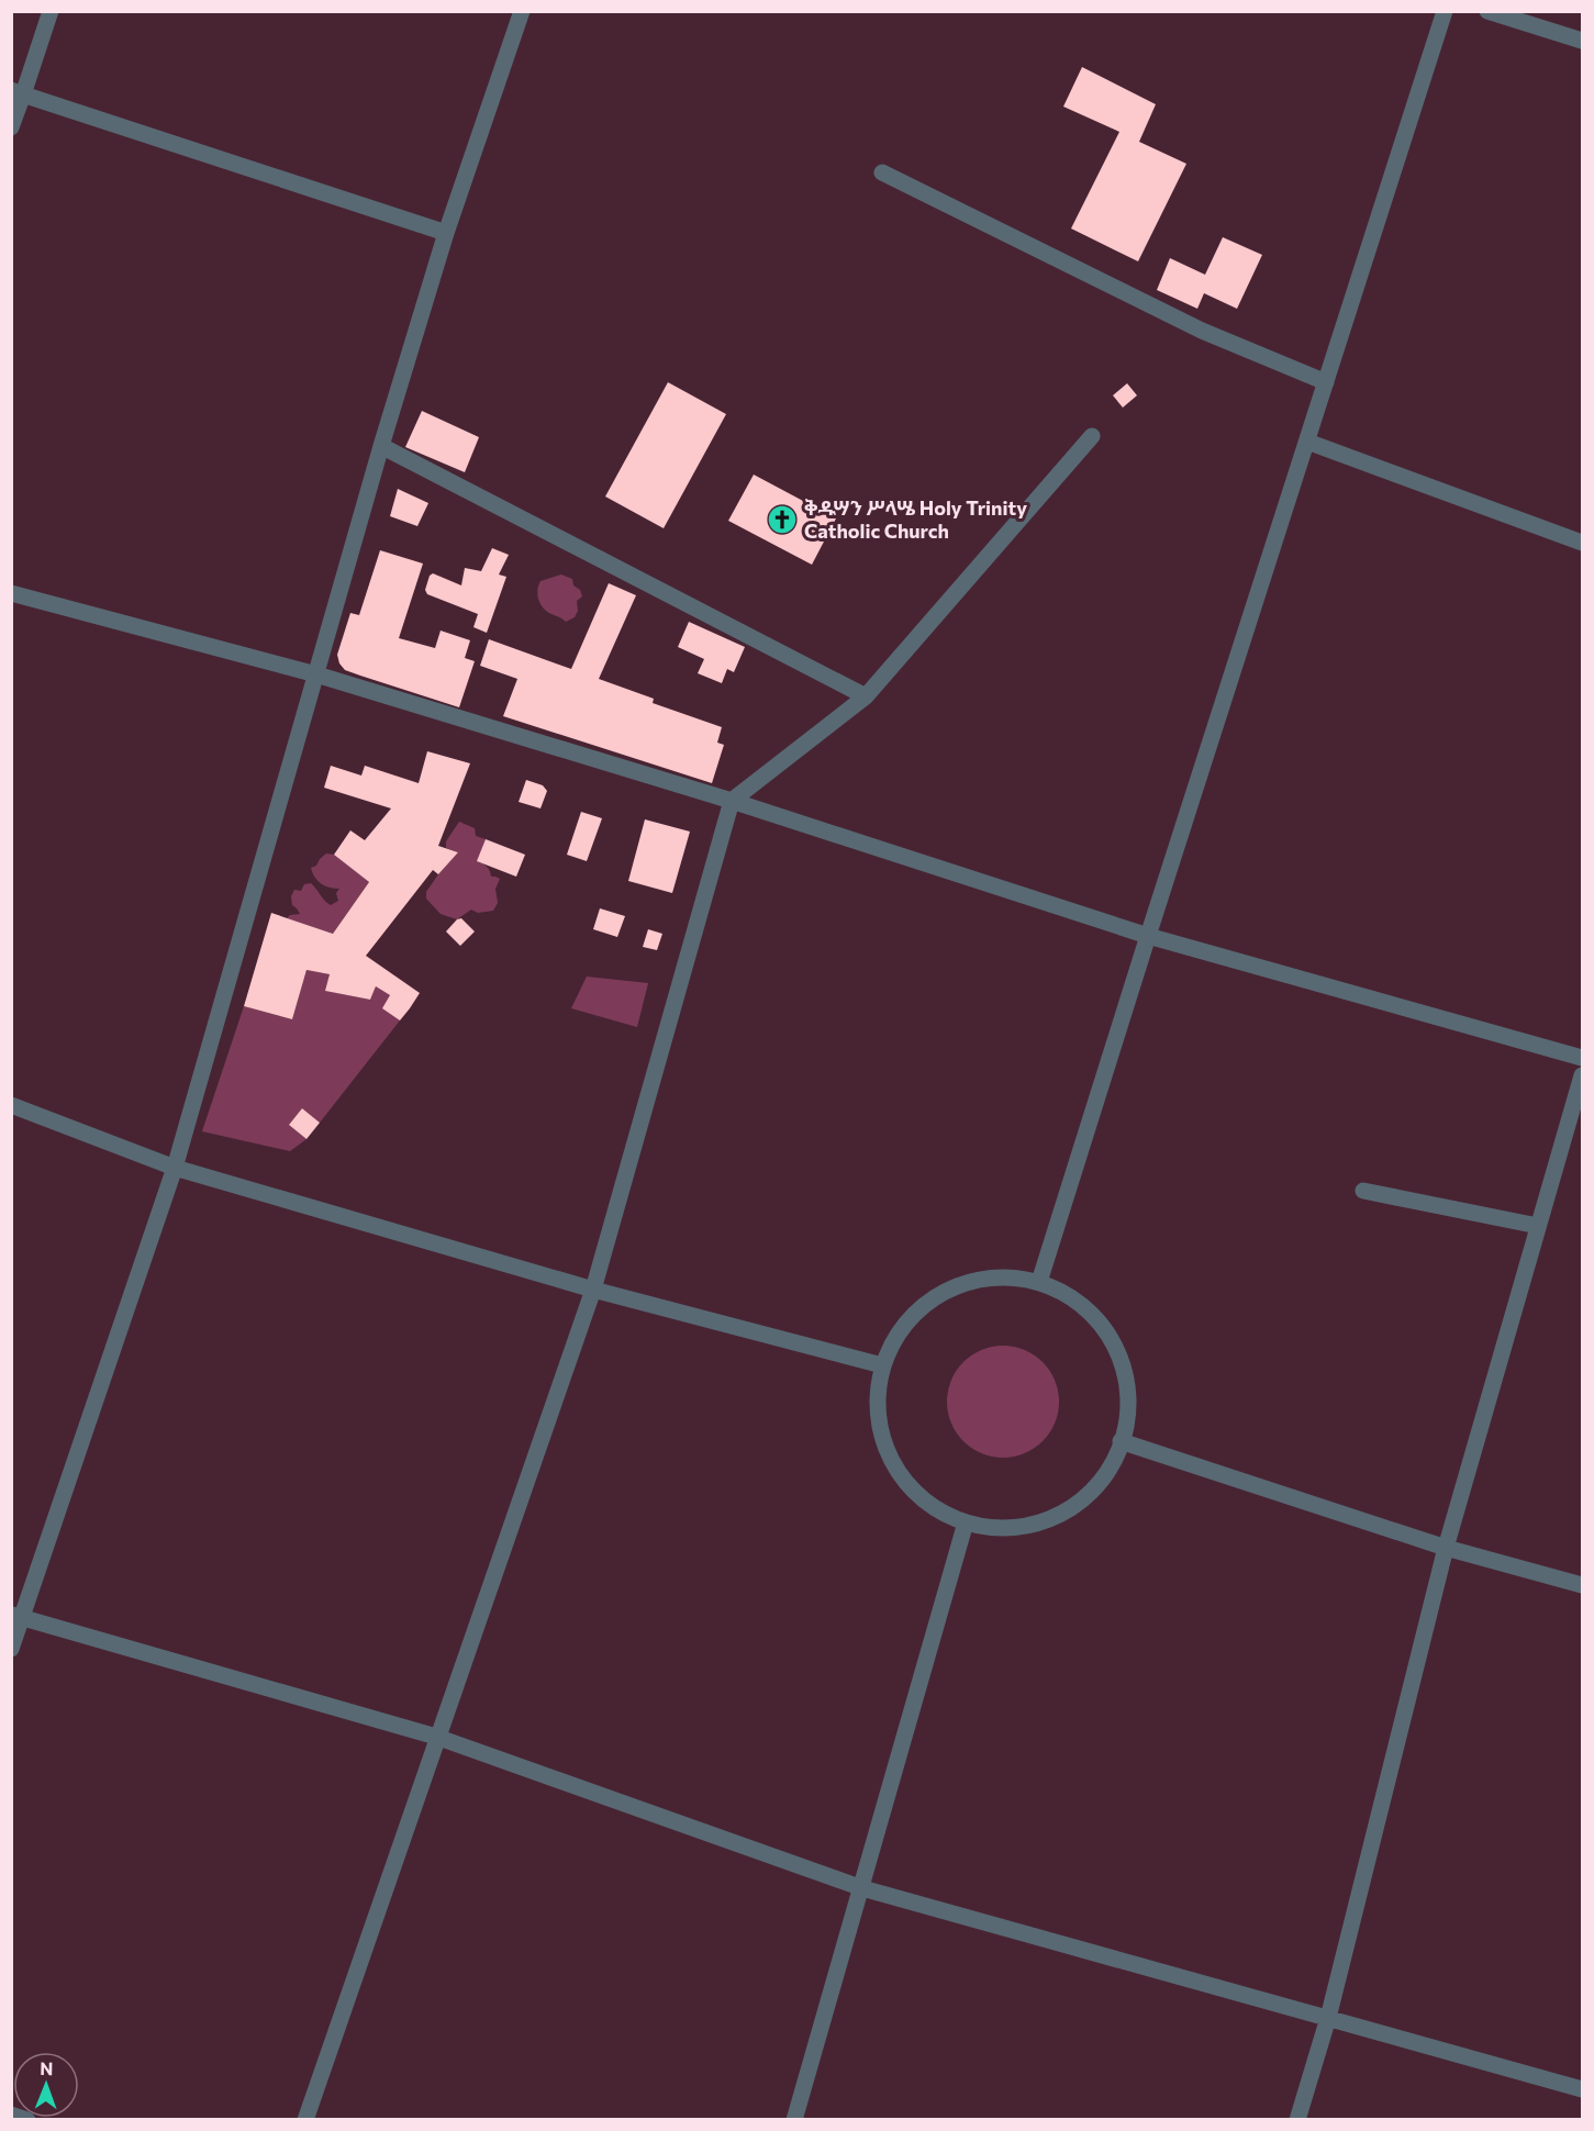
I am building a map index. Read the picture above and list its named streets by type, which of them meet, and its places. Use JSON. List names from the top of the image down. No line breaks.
{"places":{"church":["ቅዱሣን ሥላሤ Holy Trinity Catholic Church"]},"north":"top"}
